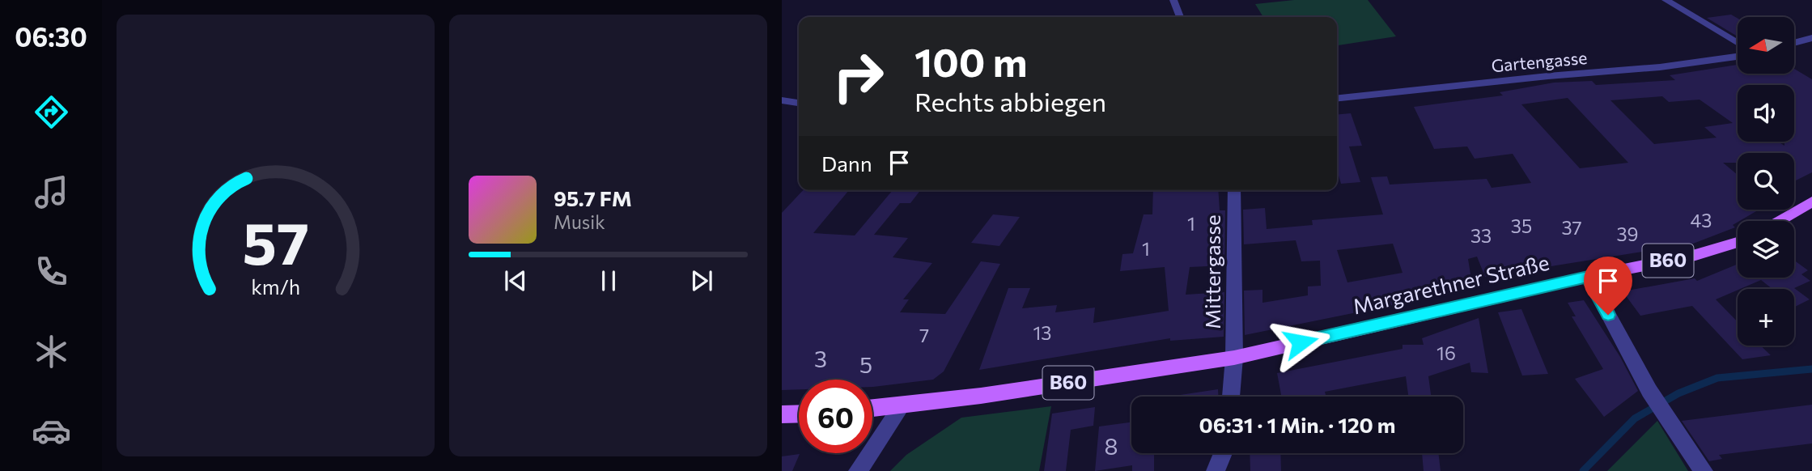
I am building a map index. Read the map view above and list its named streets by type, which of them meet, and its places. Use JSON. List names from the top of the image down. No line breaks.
{"streets":{"main road":["B60","Margarethner Straße"],"street":["Gartengasse","Mittergasse"]},"crossings":[["Mittergasse","Margarethner Straße"]],"house_numbers":["43","1","35","37","39","33","1","13","7","16","3","5","8"],"north":"left","page":{"tabs":"06:30","map_buttons":"+","turn":["100 m","Rechts abbiegen"],"then":"Dann","song":["95.7 FM","Musik"],"limit":"60","trip":"06:31 · 1 Min. · 120 m","gauge":["57","km/h"]}}
